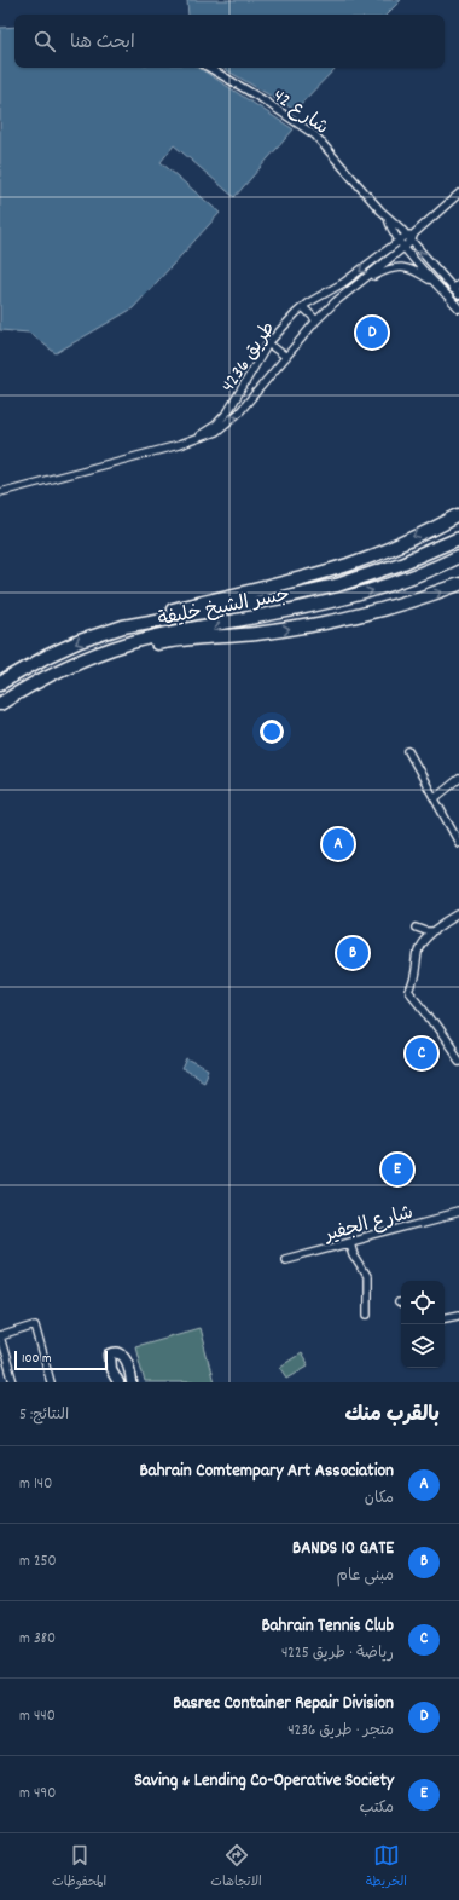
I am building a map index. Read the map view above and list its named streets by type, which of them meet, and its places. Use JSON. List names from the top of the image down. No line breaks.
{"streets":{"highway":["جسر الشيخ خليفة"],"street":["شارع 42","طريق 4236","شارع الجفير"]},"crossings":[["شارع 42","طريق 4236"]],"scale_bar":"100 m","page":{"search":"ابحث هنا","pins":["D","A","B","C","E"],"scale":"100 m","heading":["بالقرب منك","النتائج: 5"],"list":[{"mark":"A","name":"Bahrain Comtempary Art Association","note":"مكان","value":"140 m"},{"mark":"B","name":"BANDS 10 GATE","note":"مبنى عام","value":"250 m"},{"mark":"C","name":"Bahrain Tennis Club","note":"رياضة · طريق 4225","value":"380 m"},{"mark":"D","name":"Basrec Container Repair Division","note":"متجر · طريق 4236","value":"440 m"},{"mark":"E","name":"Saving & Lending Co-Operative Society","note":"مكتب","value":"490 m"}],"nav":["الخريطة","الاتجاهات","المحفوظات"]}}
